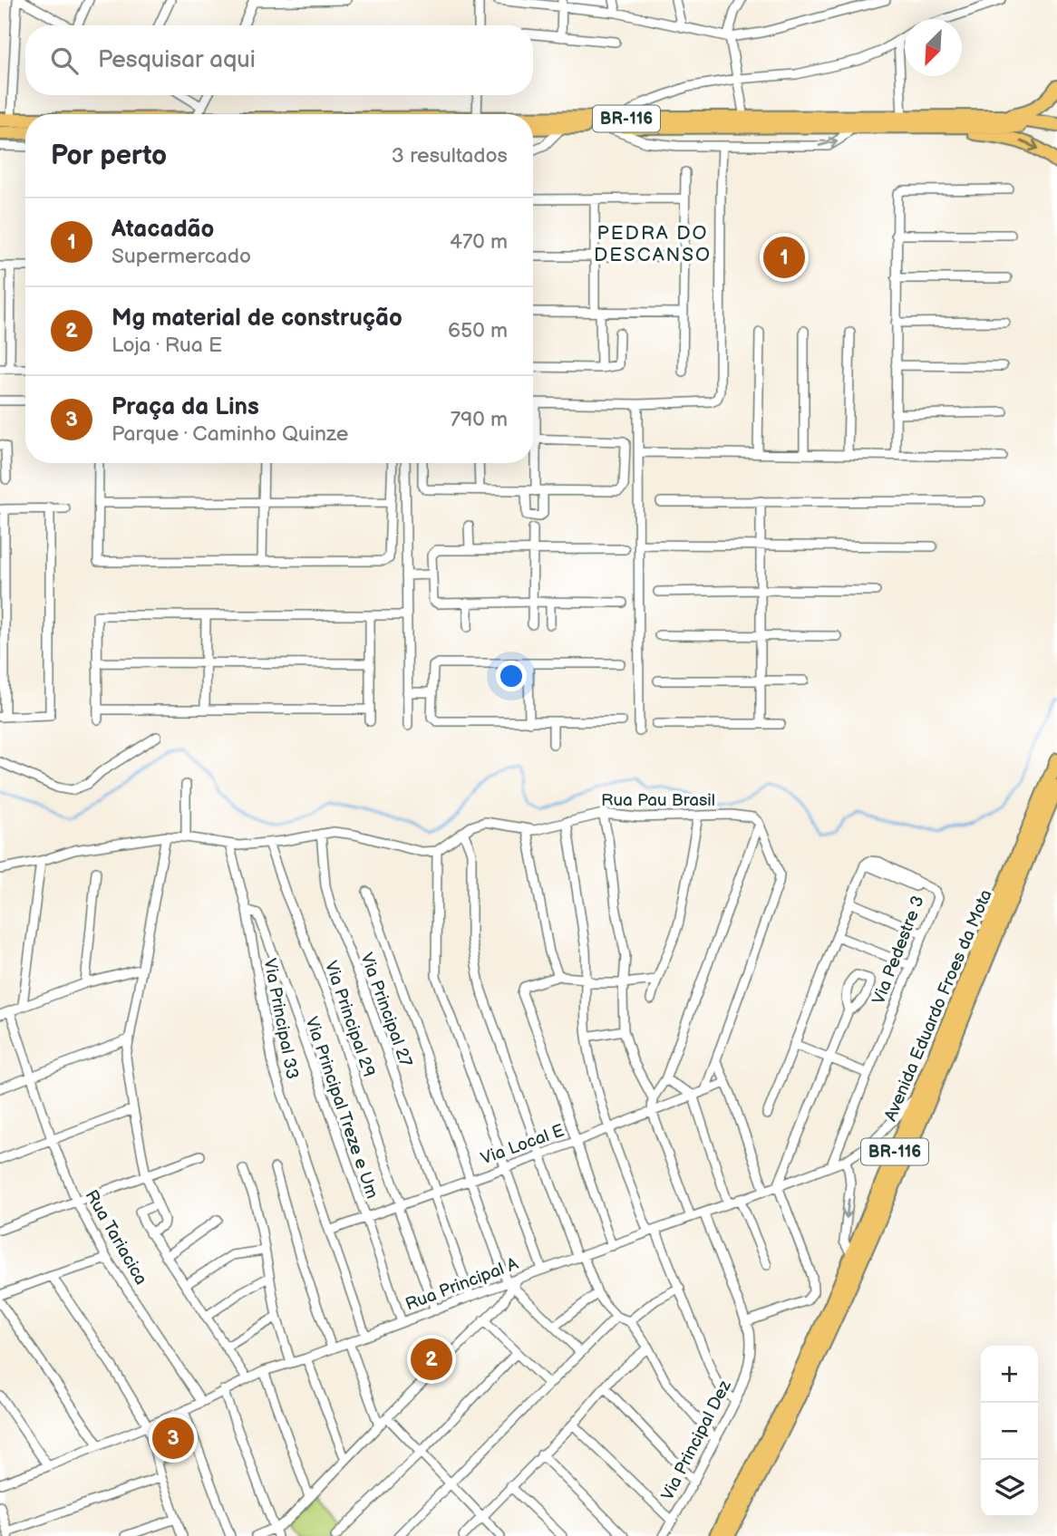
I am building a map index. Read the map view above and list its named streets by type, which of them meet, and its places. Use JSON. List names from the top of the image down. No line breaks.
{"streets":{"highway":["BR-116","Avenida Eduardo Froes da Mota"],"street":["Rua Pau Brasil","Via Pedestre 3","Via Principal 27","Via Principal 33","Via Principal 29","Via Principal Treze e Um","Via Local E","Rua Tariacica","Rua Principal A","Via Principal Dez"]},"crossings":[["Via Pedestre 3","Rua Principal A"],["Avenida Eduardo Froes da Mota","Rua Principal A"],["Via Principal 27","Via Local E"],["Via Principal 27","Rua Principal A"],["Via Principal 33","Via Principal Treze e Um"],["Via Principal 33","Via Local E"],["Via Principal 33","Rua Principal A"],["Via Principal 29","Via Local E"],["Via Principal 29","Rua Principal A"],["Via Principal Treze e Um","Via Local E"],["Via Principal Treze e Um","Rua Principal A"],["Rua Tariacica","Rua Principal A"],["Rua Principal A","Via Principal Dez"]],"districts":["PEDRA DO DESCANSO"],"north":"bottom left","page":{"search":"Pesquisar aqui","heading":["Por perto","3 resultados"],"list":[{"mark":"1","name":"Atacadão","note":"Supermercado","value":"470 m"},{"mark":"2","name":"Mg material de construção","note":"Loja · Rua E","value":"650 m"},{"mark":"3","name":"Praça da Lins","note":"Parque · Caminho Quinze","value":"790 m"}],"pins":["1","2","3"],"map_buttons":["+","−"]}}
